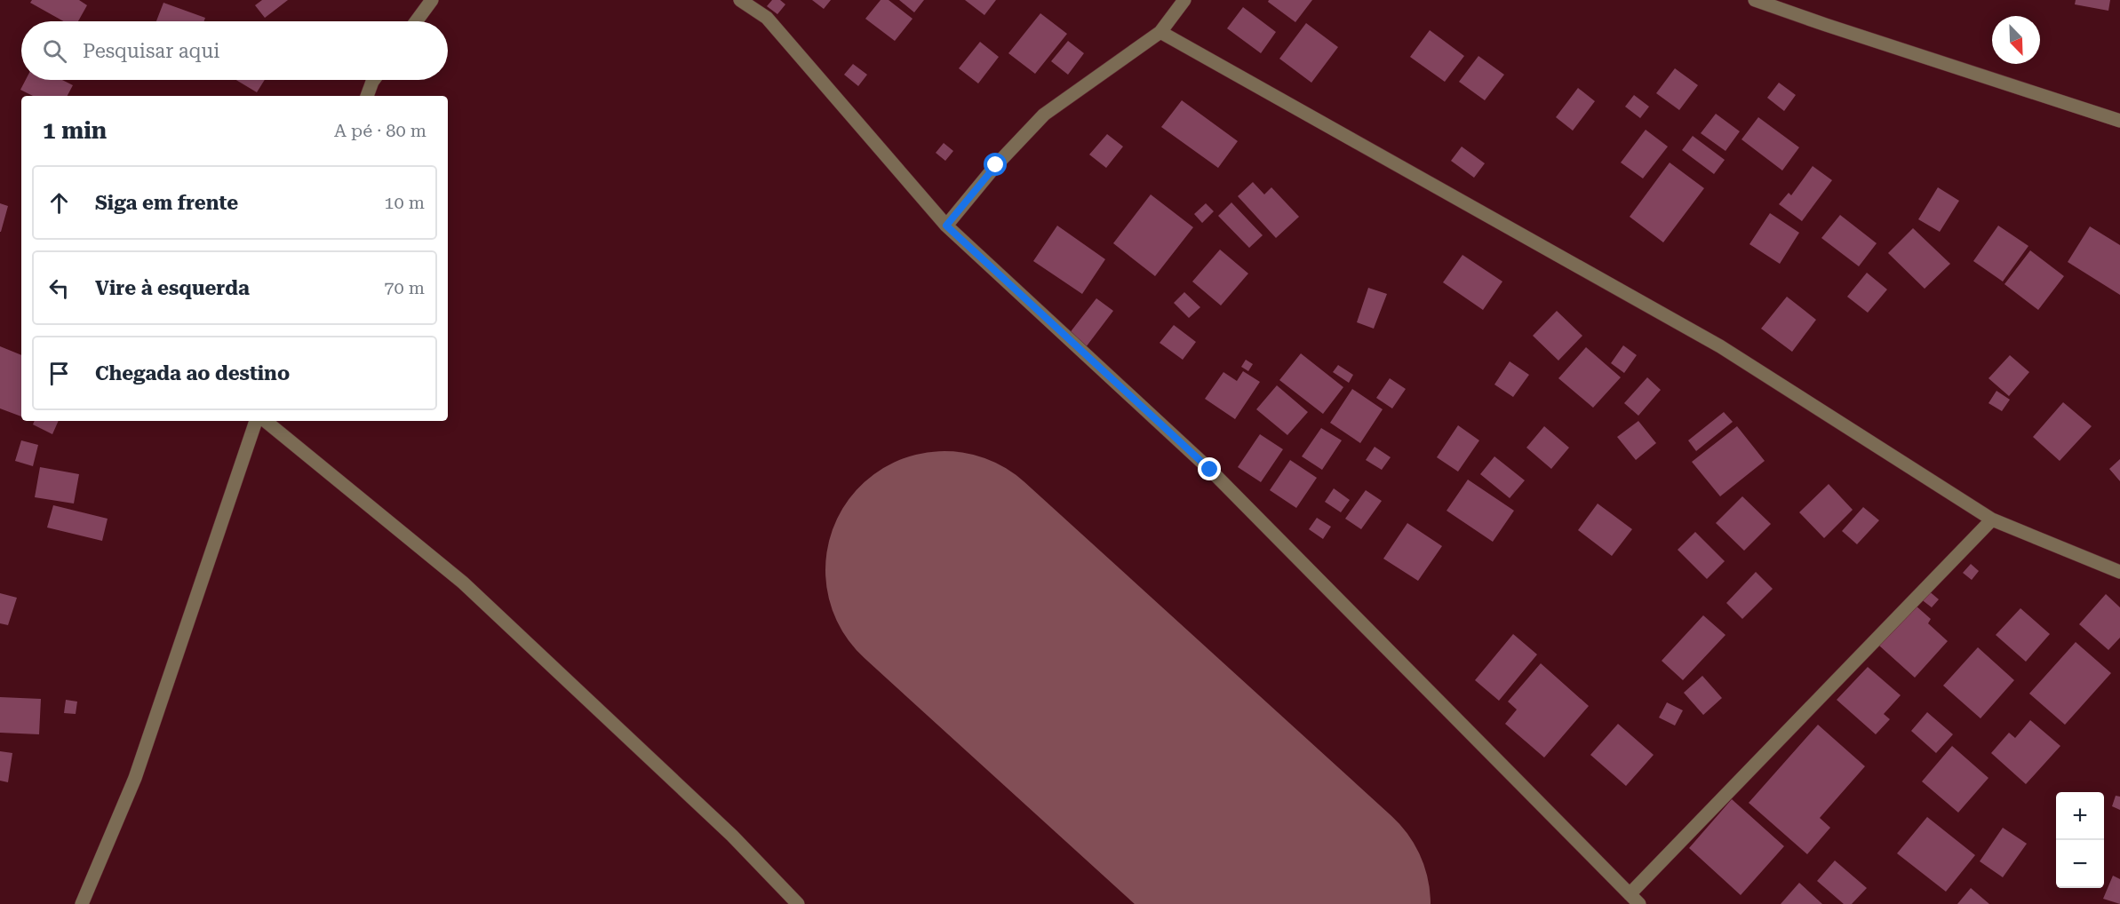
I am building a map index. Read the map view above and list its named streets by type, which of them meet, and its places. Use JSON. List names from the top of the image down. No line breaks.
{"north":"bottom right","page":{"search":"Pesquisar aqui","heading":["1 min","A pé · 80 m"],"list":[["Siga em frente","10 m"],["Vire à esquerda","70 m"],"Chegada ao destino"],"map_buttons":["+","−"]}}
